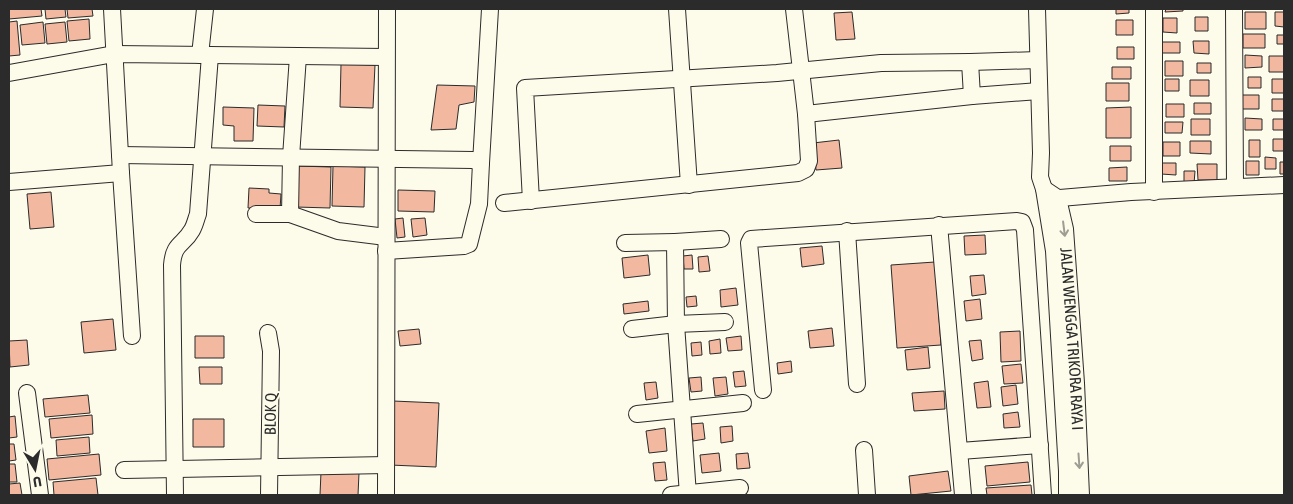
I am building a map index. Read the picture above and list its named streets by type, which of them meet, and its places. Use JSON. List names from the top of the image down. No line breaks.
{"streets":{"street":["JALAN WENGGA TRIKORA RAYA I","BLOK Q"]},"north":"bottom"}
